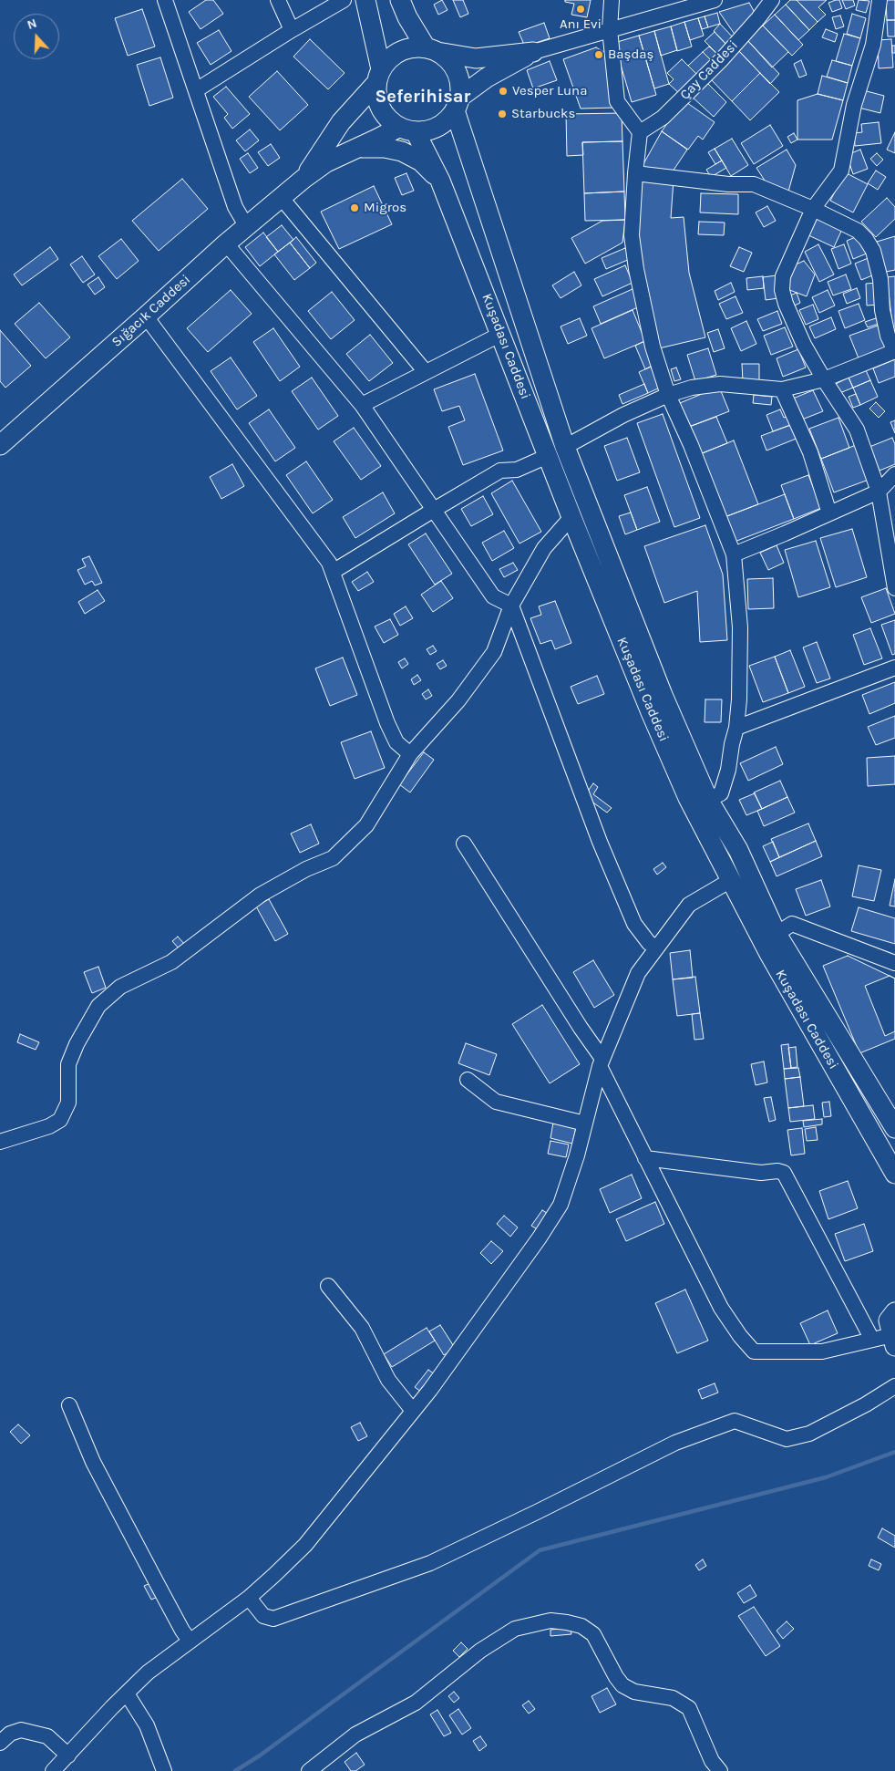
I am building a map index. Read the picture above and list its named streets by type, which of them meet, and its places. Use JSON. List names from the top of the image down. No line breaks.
{"streets":{"main road":["Sığacık Caddesi","Kuşadası Caddesi"],"street":["Çay Caddesi"]},"crossings":[["Sığacık Caddesi","Kuşadası Caddesi"]],"districts":["Seferihisar"],"places":["Anı Evi","Başdaş","Vesper Luna","Starbucks","Migros"],"north":"top"}
